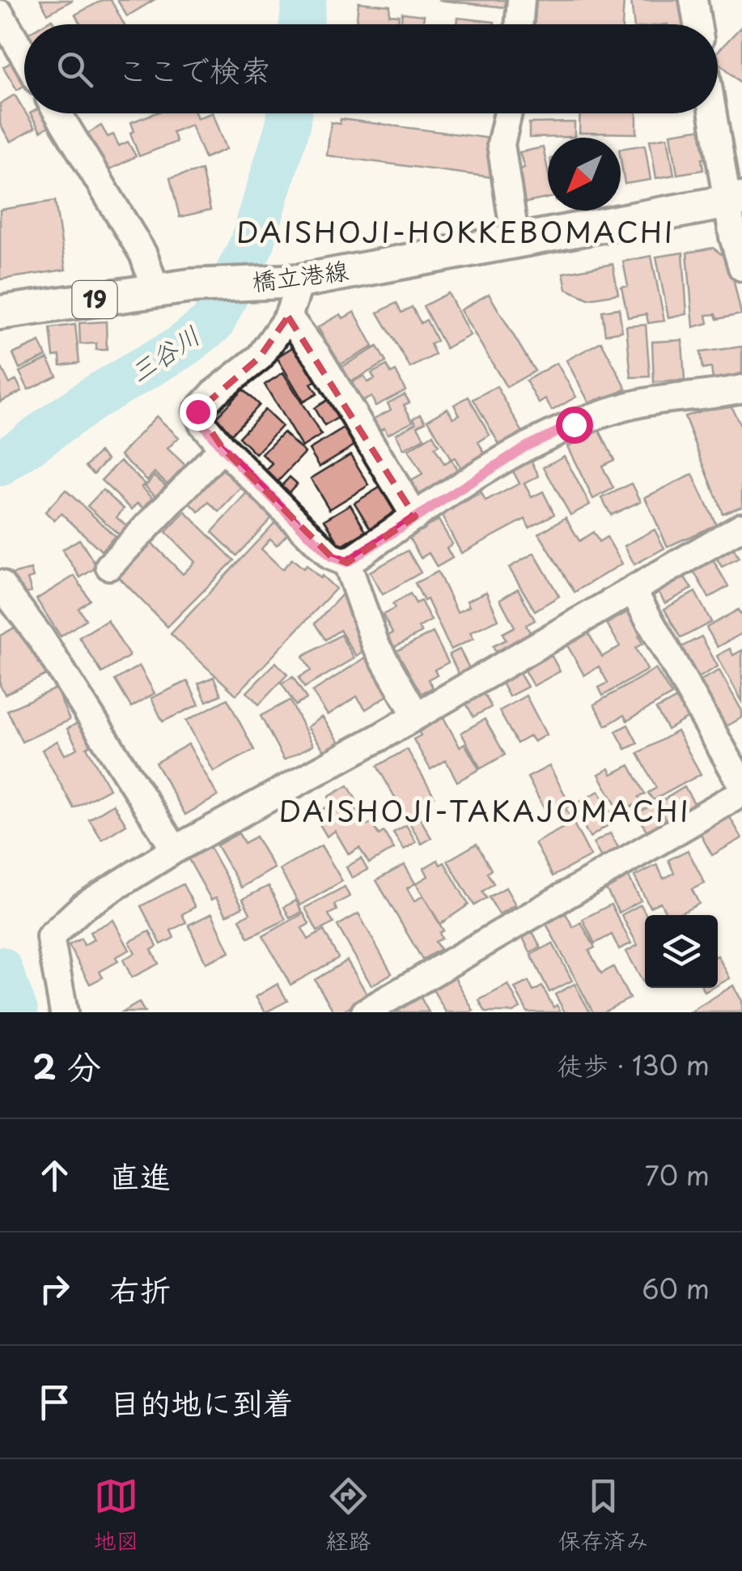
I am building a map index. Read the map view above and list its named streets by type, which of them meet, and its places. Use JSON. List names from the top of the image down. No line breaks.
{"streets":{"main road":["橋立港線","19"]},"districts":["DAISHOJI-HOKKEBOMACHI","DAISHOJI-TAKAJOMACHI"],"water":["三谷川"],"north":"bottom left","page":{"search":"ここで検索","heading":["2 分","徒歩 · 130 m"],"list":[["直進","70 m"],["右折","60 m"],"目的地に到着"],"nav":["地図","経路","保存済み"]}}
